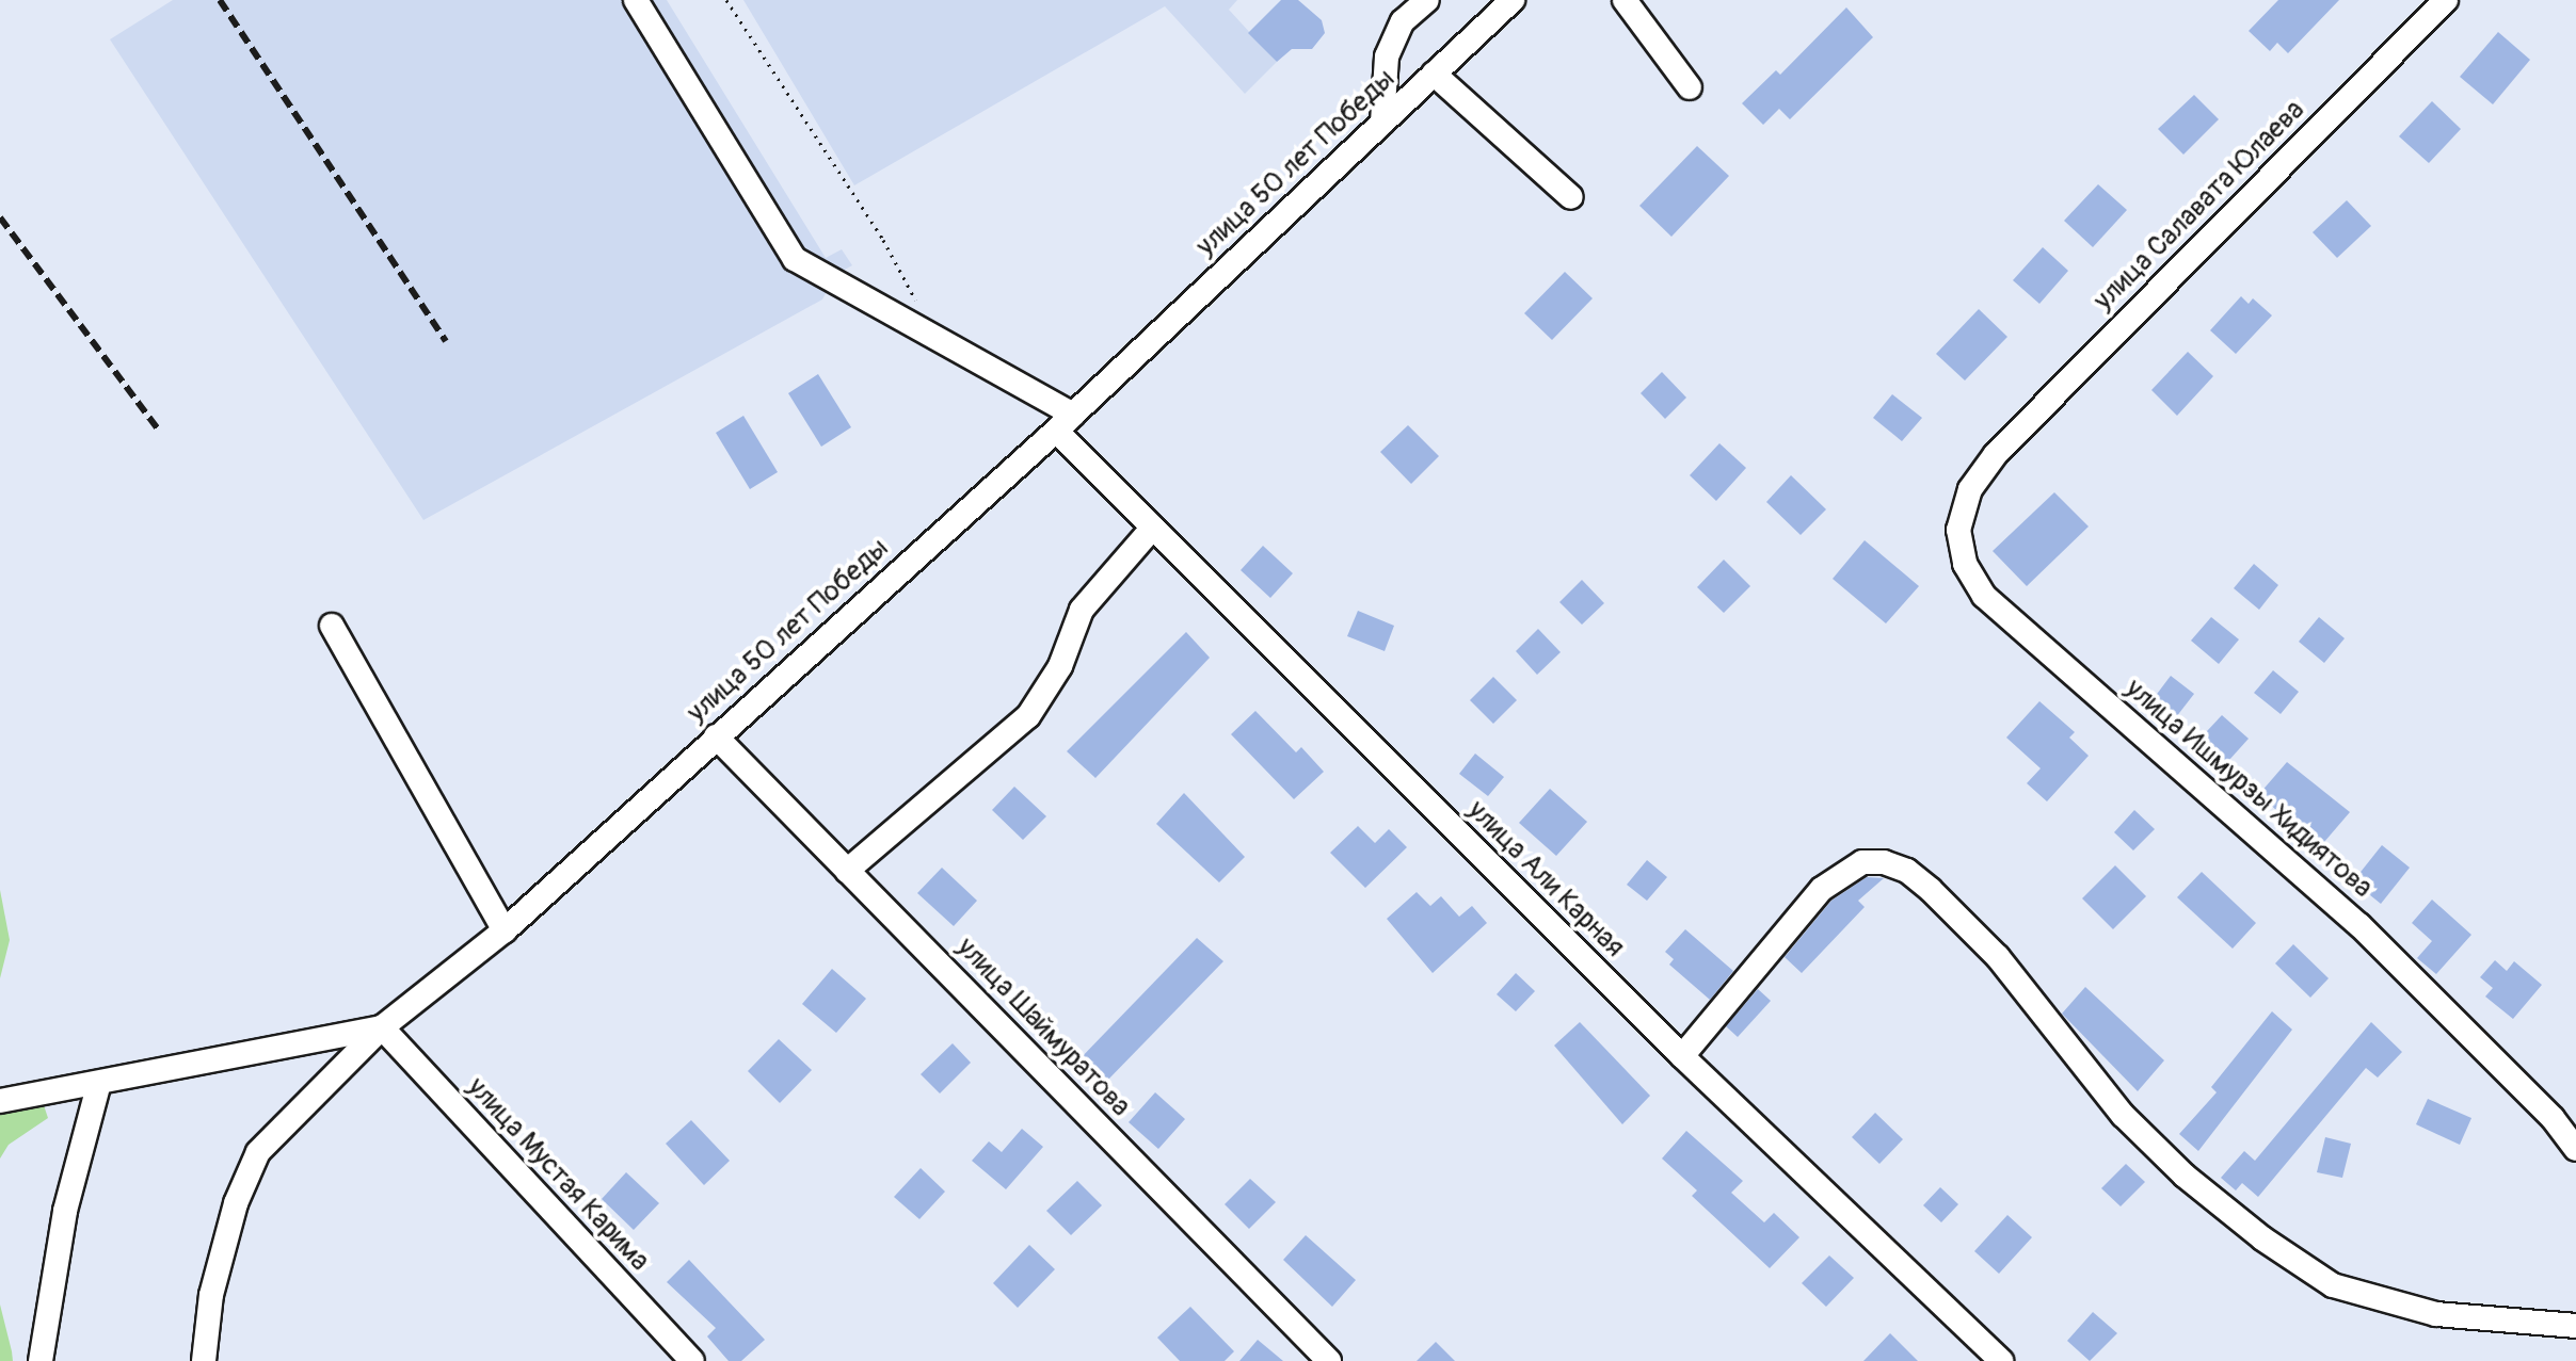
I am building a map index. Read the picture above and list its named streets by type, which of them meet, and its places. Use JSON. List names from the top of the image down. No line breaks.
{"streets":{"street":["улица 50 лет Победы","улица Салавата Юлаева","улица Ишмурзы Хидиятова","улица Али Карная","улица Шаймуратова","улица Мустая Карима"]},"crossings":[["улица 50 лет Победы","улица Али Карная"],["улица 50 лет Победы","улица Шаймуратова"],["улица 50 лет Победы","улица Мустая Карима"],["улица Салавата Юлаева","улица Ишмурзы Хидиятова"]]}
